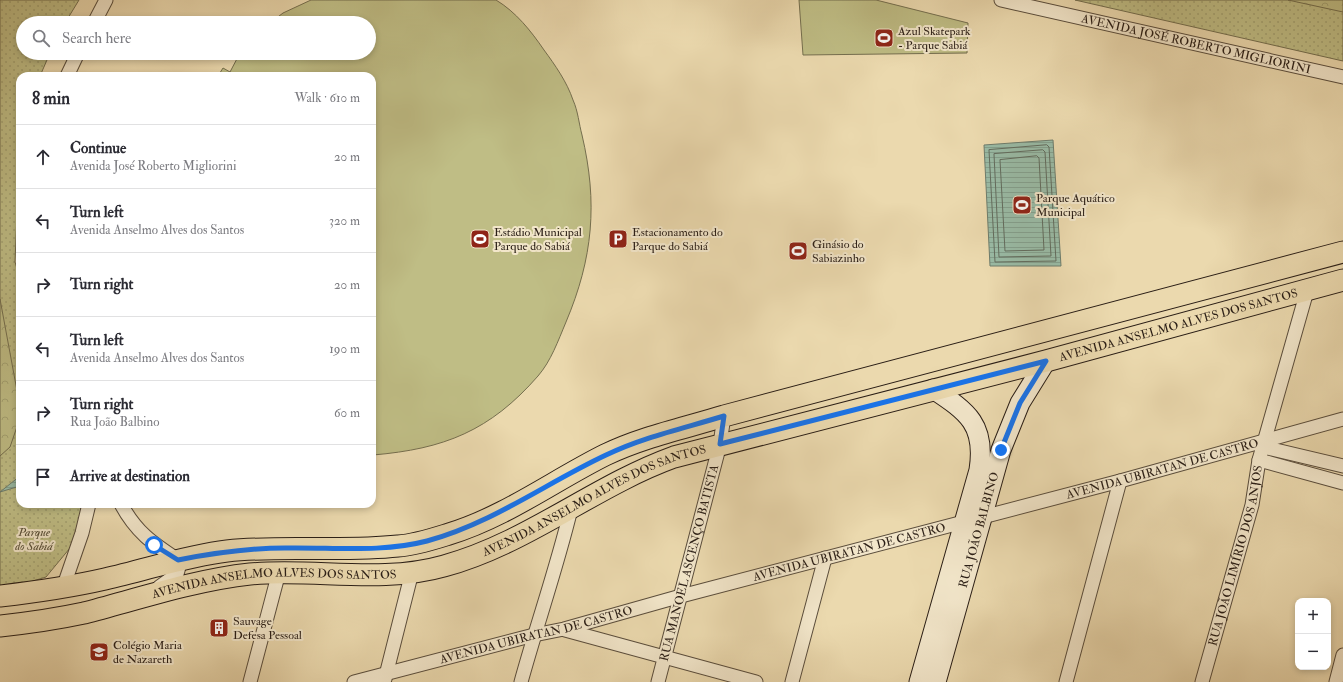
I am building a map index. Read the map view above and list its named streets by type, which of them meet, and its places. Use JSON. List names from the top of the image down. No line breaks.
{"streets":{"main road":["AVENIDA ANSELMO ALVES DOS SANTOS","RUA JOÃO BALBINO"],"street":["AVENIDA JOSÉ ROBERTO MIGLIORINI","AVENIDA UBIRATAN DE CASTRO","RUA JOÃO LIMÍRIO DOS ANJOS","RUA MANOEL ASCENÇO BATISTA"]},"crossings":[["AVENIDA ANSELMO ALVES DOS SANTOS","RUA JOÃO BALBINO"],["AVENIDA ANSELMO ALVES DOS SANTOS","RUA JOÃO LIMÍRIO DOS ANJOS"],["AVENIDA ANSELMO ALVES DOS SANTOS","RUA MANOEL ASCENÇO BATISTA"],["AVENIDA UBIRATAN DE CASTRO","RUA JOÃO BALBINO"],["AVENIDA UBIRATAN DE CASTRO","RUA JOÃO LIMÍRIO DOS ANJOS"],["AVENIDA UBIRATAN DE CASTRO","RUA MANOEL ASCENÇO BATISTA"]],"parks":["Parque do Sabiá"],"places":{"sports":["Azul Skatepark - Parque Sabiá","Parque Aquático Municipal","Estádio Municipal Parque do Sabiá","Ginásio do Sabiazinho"],"parking":["Estacionamento do Parque do Sabiá"],"building":["Sauvage Defesa Pessoal"],"school or university":["Colégio Maria de Nazareth"]},"page":{"search":"Search here","heading":["8 min","Walk · 610 m"],"list":[["Continue","Avenida José Roberto Migliorini","20 m"],["Turn left","Avenida Anselmo Alves dos Santos","320 m"],["Turn right","20 m"],["Turn left","Avenida Anselmo Alves dos Santos","190 m"],["Turn right","Rua João Balbino","60 m"],"Arrive at destination"],"map_buttons":["+","−"]}}
